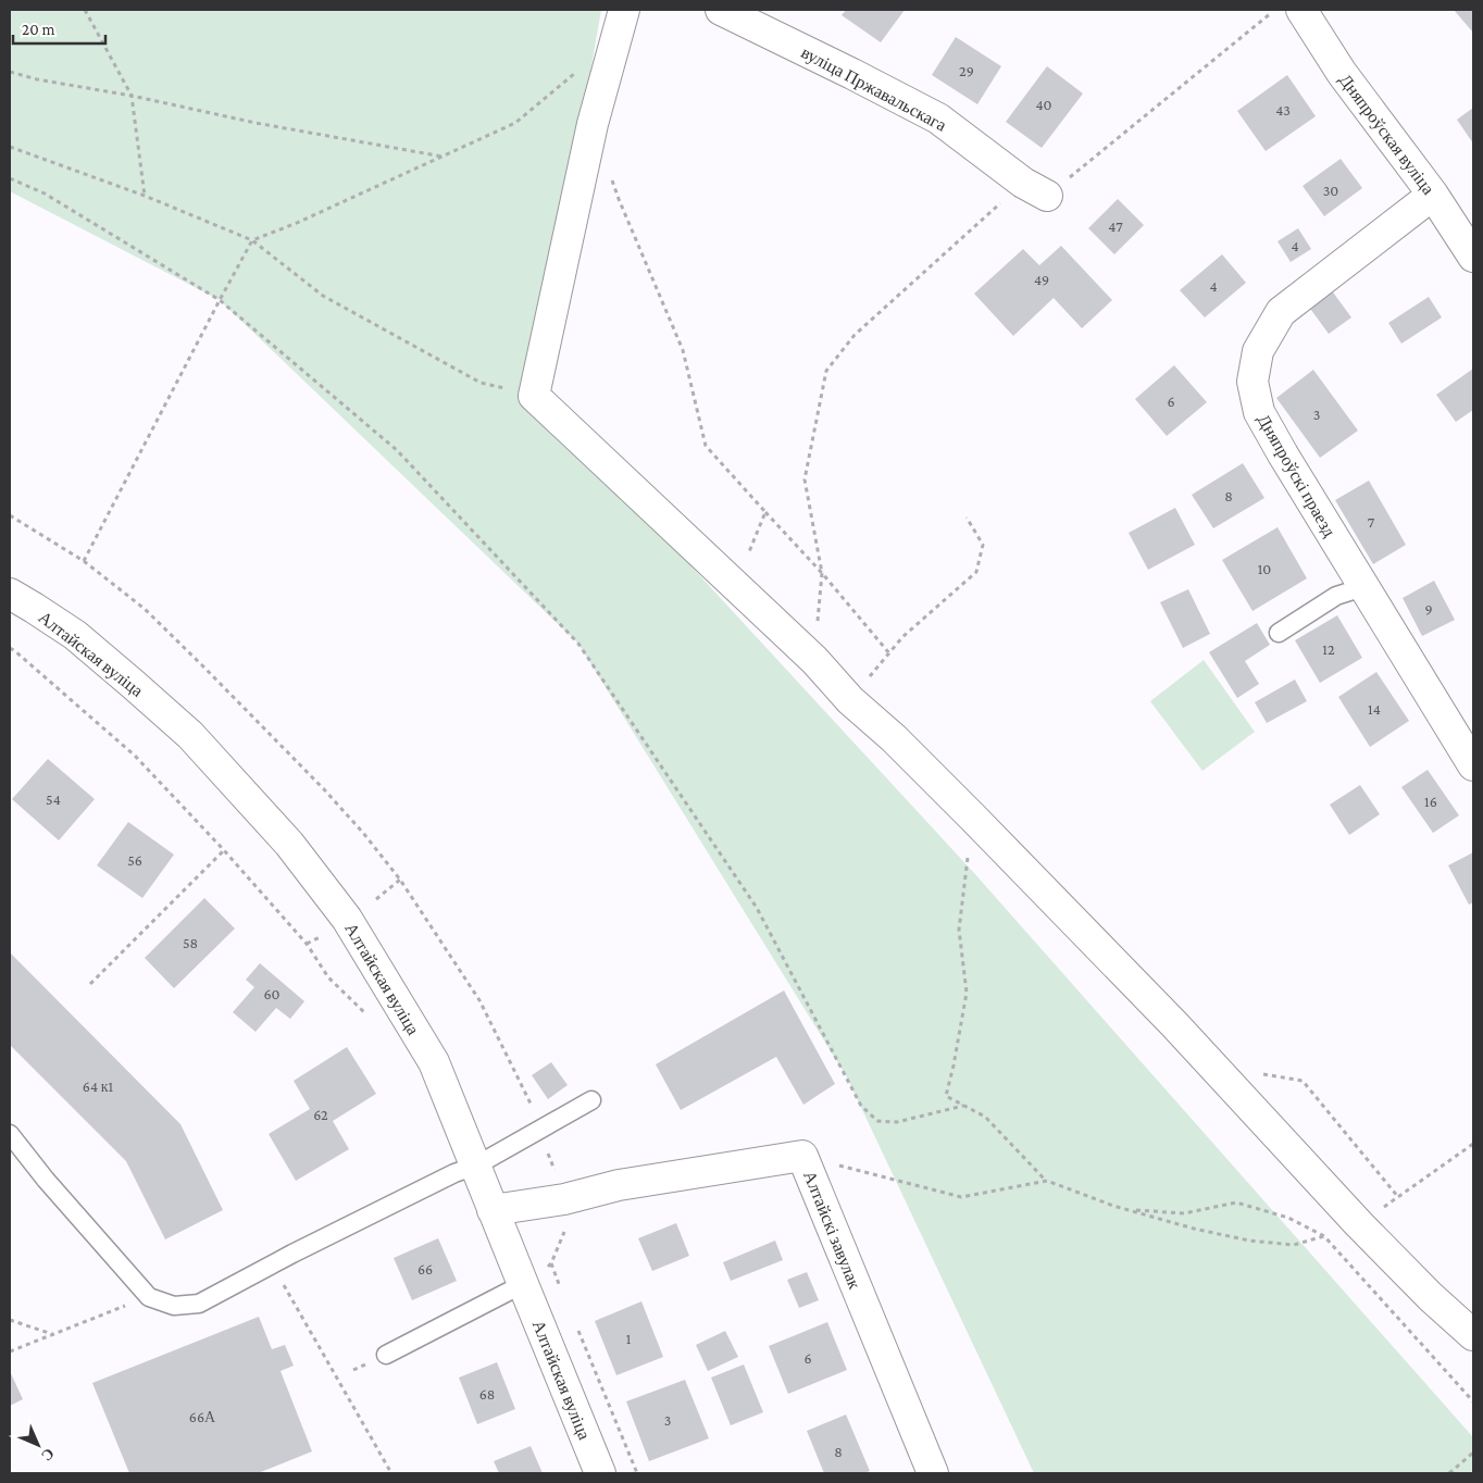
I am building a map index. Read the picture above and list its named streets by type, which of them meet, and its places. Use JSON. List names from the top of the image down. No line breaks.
{"streets":{"street":["вуліца Пржавальскага","Дняпроўская вуліца","Дняпроўскі праезд","Алтайская вуліца","Алтайскі завулак"]},"crossings":[["Дняпроўская вуліца","Дняпроўскі праезд"],["Алтайская вуліца","Алтайскі завулак"]],"house_numbers":["29","40","43","30","47","4","49","4","6","3","8","7","10","9","12","14","54","16","56","58","60","64 к1","62","66","1","6","68","66А","3","8"],"scale_bar":"20 m","north":"bottom right"}
